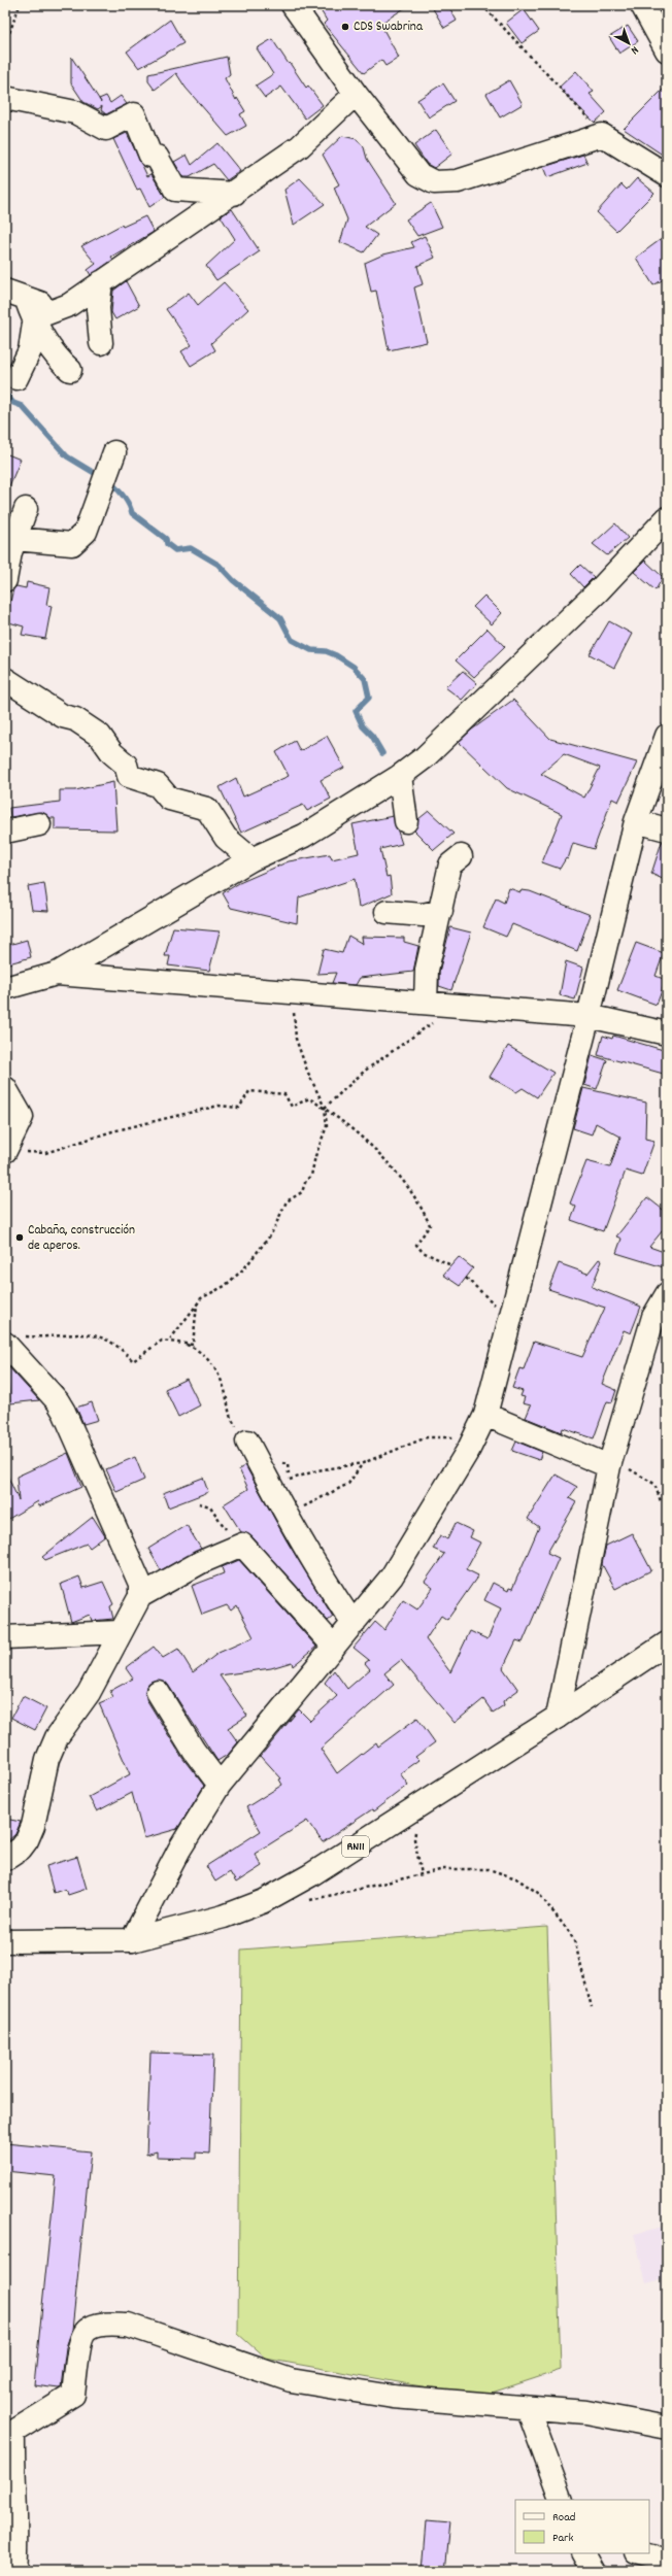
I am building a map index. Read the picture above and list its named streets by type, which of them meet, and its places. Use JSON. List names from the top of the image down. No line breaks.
{"streets":{"street":["RN11"]},"places":["CDS Swabrina","Cabaña, construcción de aperos."],"legend":["Road","Park"],"north":"bottom right"}
